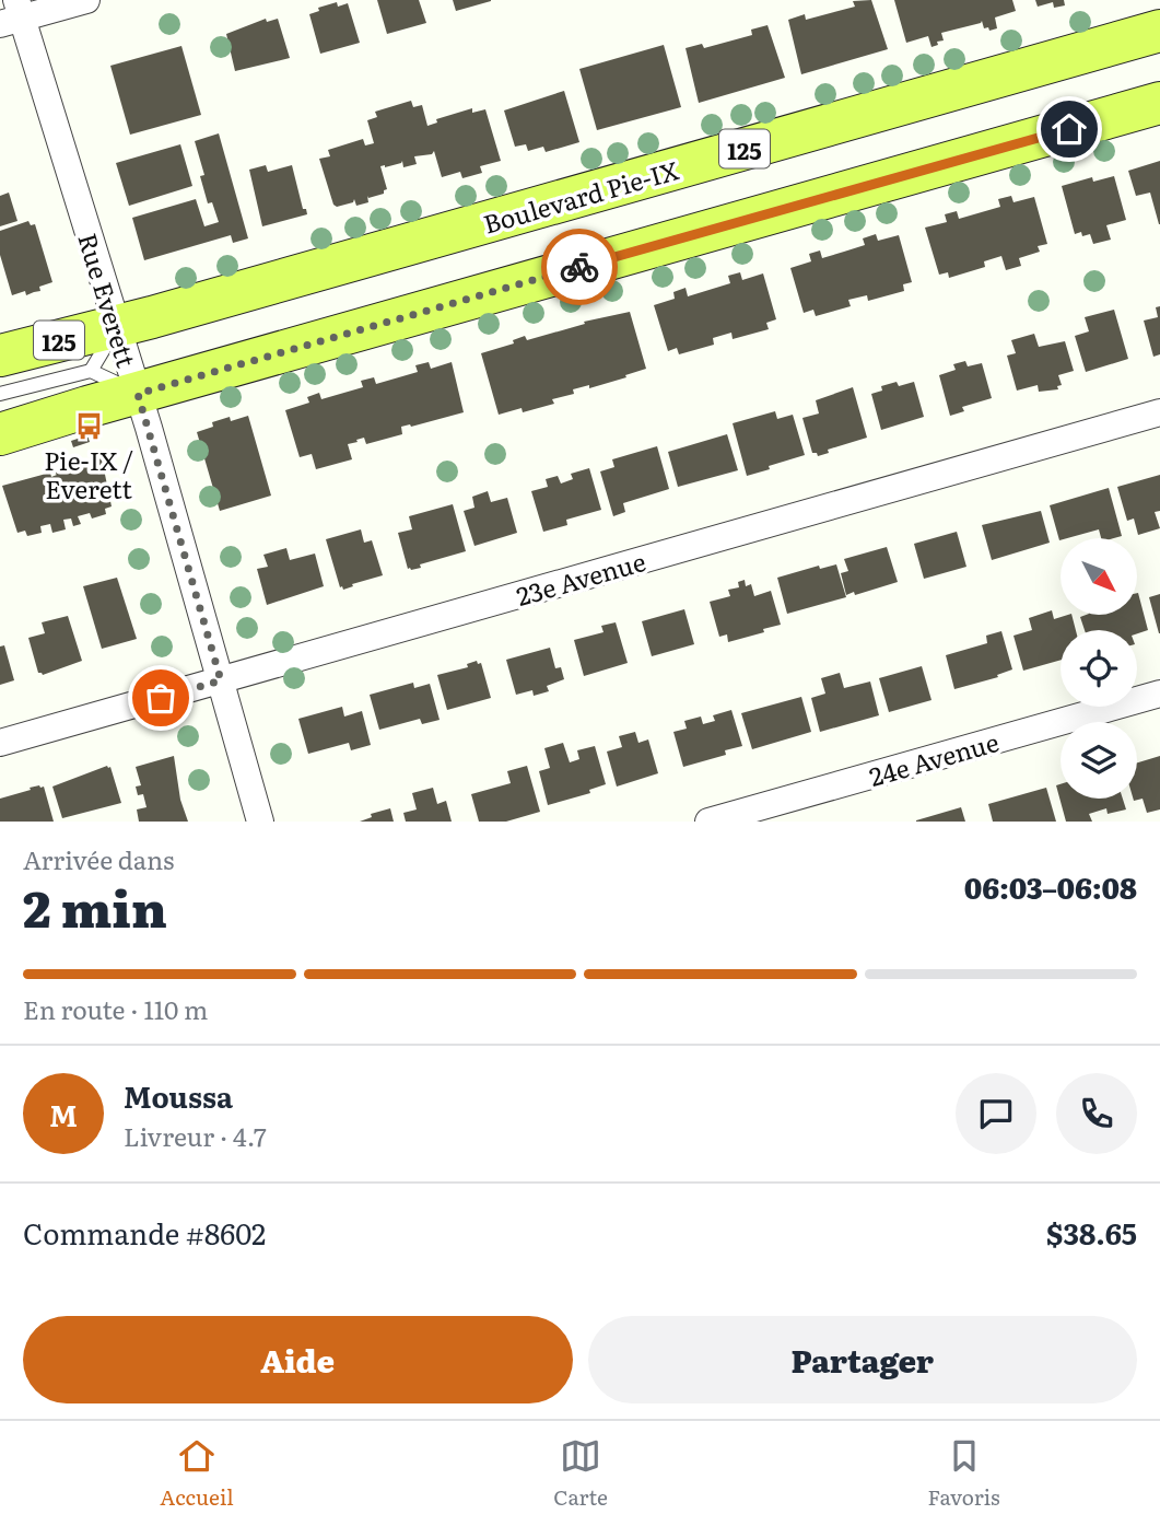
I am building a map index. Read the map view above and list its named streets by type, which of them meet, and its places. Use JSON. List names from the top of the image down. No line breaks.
{"streets":{"main road":["125","Boulevard Pie-IX"],"street":["Rue Everett","23e Avenue","24e Avenue"]},"crossings":[["Boulevard Pie-IX","Rue Everett"],["Rue Everett","23e Avenue"]],"places":{"bus stop":["Pie-IX / Everett"]},"north":"bottom right","page":{"heading":["2 min","Arrivée dans","06:03–06:08"],"panel":["Moussa","Livreur · 4.7","Commande #8602","$38.65"],"bar":"En route · 110 m","round":"M","buttons":["Aide","Partager"],"tabs":["Accueil","Carte","Favoris"]}}
